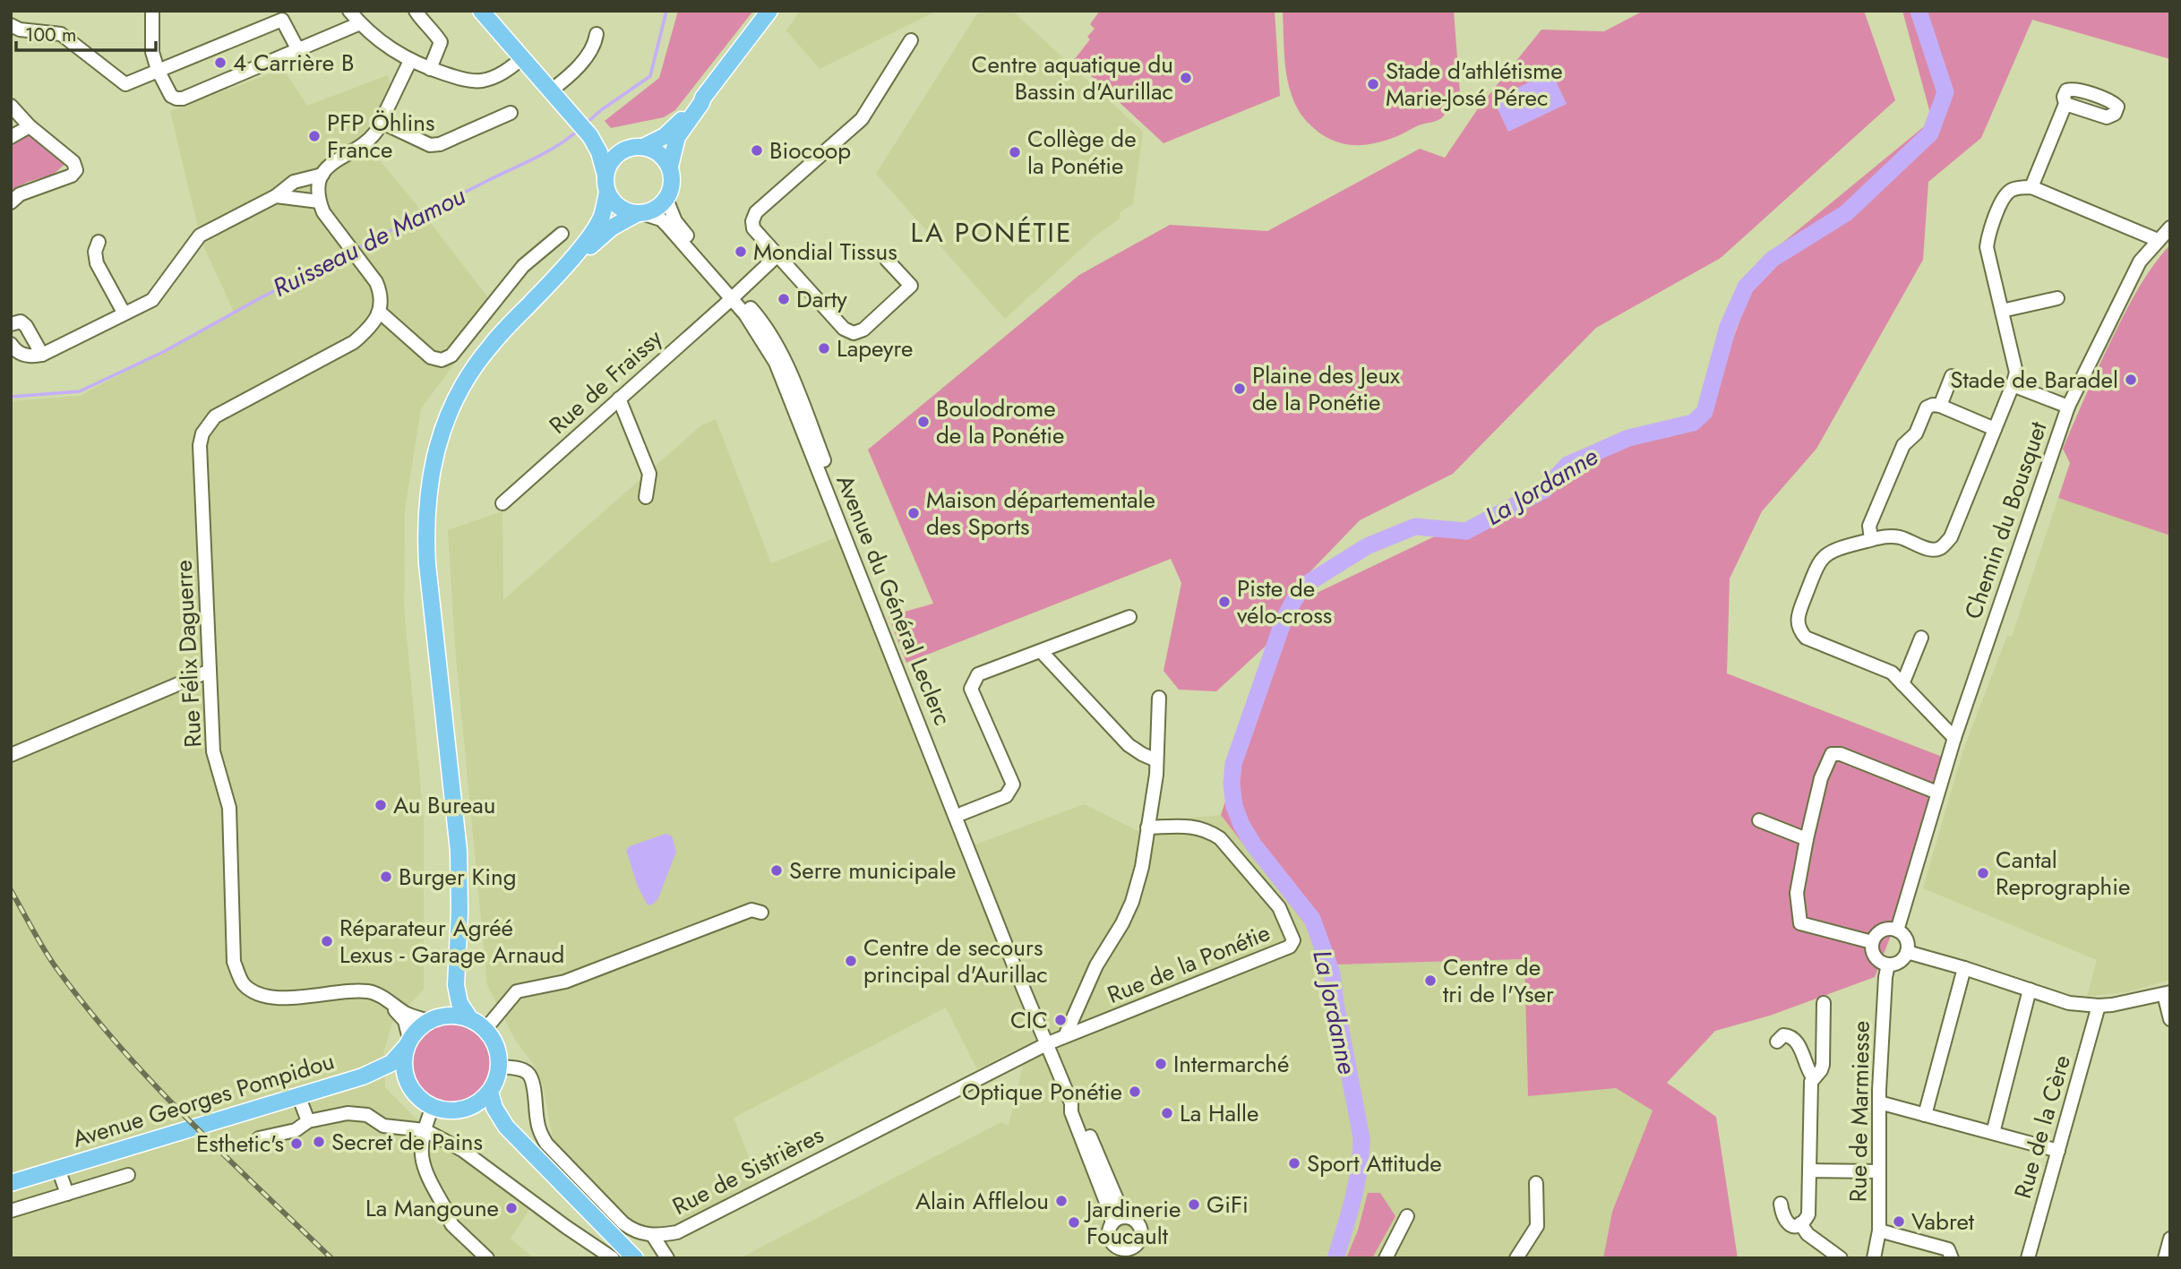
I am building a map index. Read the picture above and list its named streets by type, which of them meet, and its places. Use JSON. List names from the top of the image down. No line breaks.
{"streets":{"main road":["Avenue Georges Pompidou"],"street":["Rue de Fraissy","Chemin du Bousquet","Avenue du Général Leclerc","Rue Félix Daguerre","Rue de la Ponétie","Rue de Marmiesse","Rue de la Cère","Rue de Sistrières"]},"crossings":[["Rue de Fraissy","Avenue du Général Leclerc"],["Avenue du Général Leclerc","Rue de la Ponétie"],["Avenue du Général Leclerc","Rue de Sistrières"],["Rue Félix Daguerre","Avenue Georges Pompidou"],["Rue Félix Daguerre","Rue de Sistrières"],["Rue de la Ponétie","Rue de Sistrières"],["Avenue Georges Pompidou","Rue de Sistrières"]],"districts":["LA PONÉTIE"],"water":["Ruisseau de Mamou","La Jordanne"],"places":["4 Carrière B","Centre aquatique du Bassin d'Aurillac","Stade d'athlétisme Marie-José Pérec","PFP Öhlins France","Biocoop","Collège de la Ponétie","Mondial Tissus","Darty","Lapeyre","Stade de Baradel","Plaine des Jeux de la Ponétie","Boulodrome de la Ponétie","Maison départementale des Sports","Piste de vélo-cross","Au Bureau","Serre municipale","Cantal Reprographie","Burger King","Réparateur Agréé Lexus - Garage Arnaud","Centre de secours principal d'Aurillac","Centre de tri de l'Yser","CIC","Intermarché","Optique Ponétie","La Halle","Secret de Pains","Esthetic's","Sport Attitude","Alain Afflelou","GiFi","La Mangoune","Vabret","Jardinerie Foucault"],"scale_bar":"100 m"}
